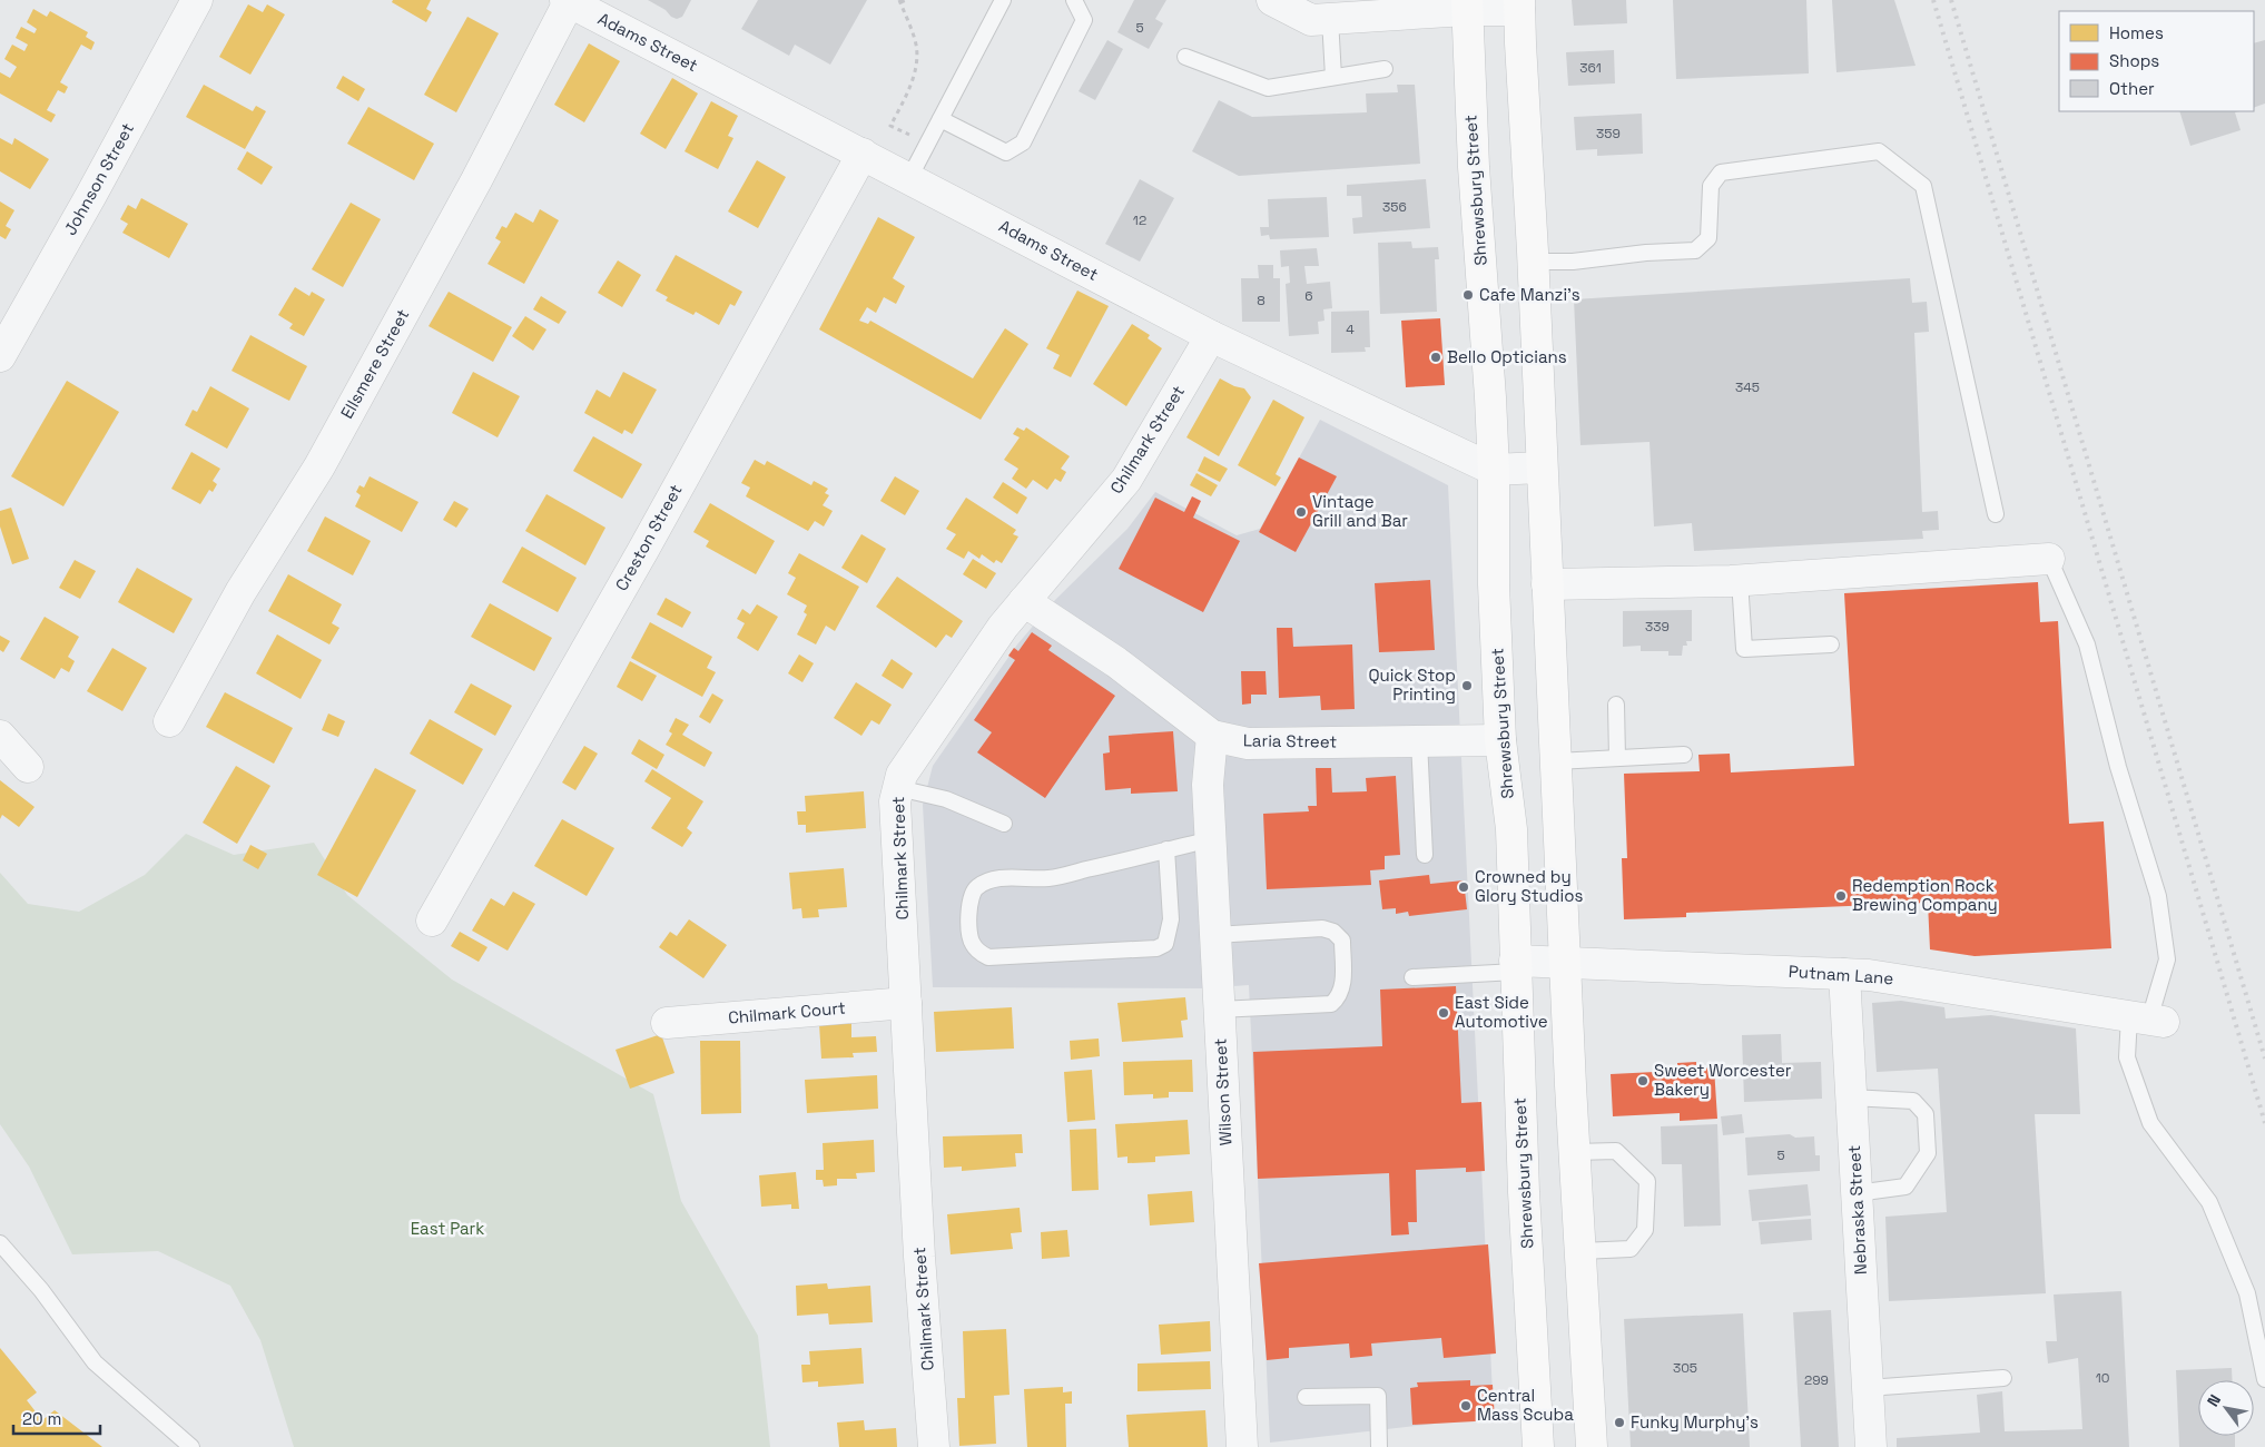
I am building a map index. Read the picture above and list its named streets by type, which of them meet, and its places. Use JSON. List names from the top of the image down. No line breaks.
{"streets":{"main road":["Shrewsbury Street"],"street":["Adams Street","Johnson Street","Ellsmere Street","Chilmark Street","Creston Street","Laria Street","Putnam Lane","Chilmark Court","Wilson Street","Nebraska Street"]},"crossings":[["Adams Street","Shrewsbury Street"],["Adams Street","Ellsmere Street"],["Adams Street","Chilmark Street"],["Adams Street","Creston Street"],["Shrewsbury Street","Laria Street"],["Shrewsbury Street","Putnam Lane"],["Chilmark Street","Laria Street"],["Chilmark Street","Chilmark Court"],["Laria Street","Wilson Street"],["Putnam Lane","Nebraska Street"]],"parks":["East Park"],"places":["Cafe Manzi's","Bello Opticians","Vintage Grill and Bar","Quick Stop Printing","Crowned by Glory Studios","Redemption Rock Brewing Company","East Side Automotive","Sweet Worcester Bakery","Central Mass Scuba","Funky Murphy's"],"house_numbers":["5","361","359","356","12","6","8","4","345","339","5","305","10","299"],"legend":["Homes","Shops","Other"],"scale_bar":"20 m","north":"top left"}
